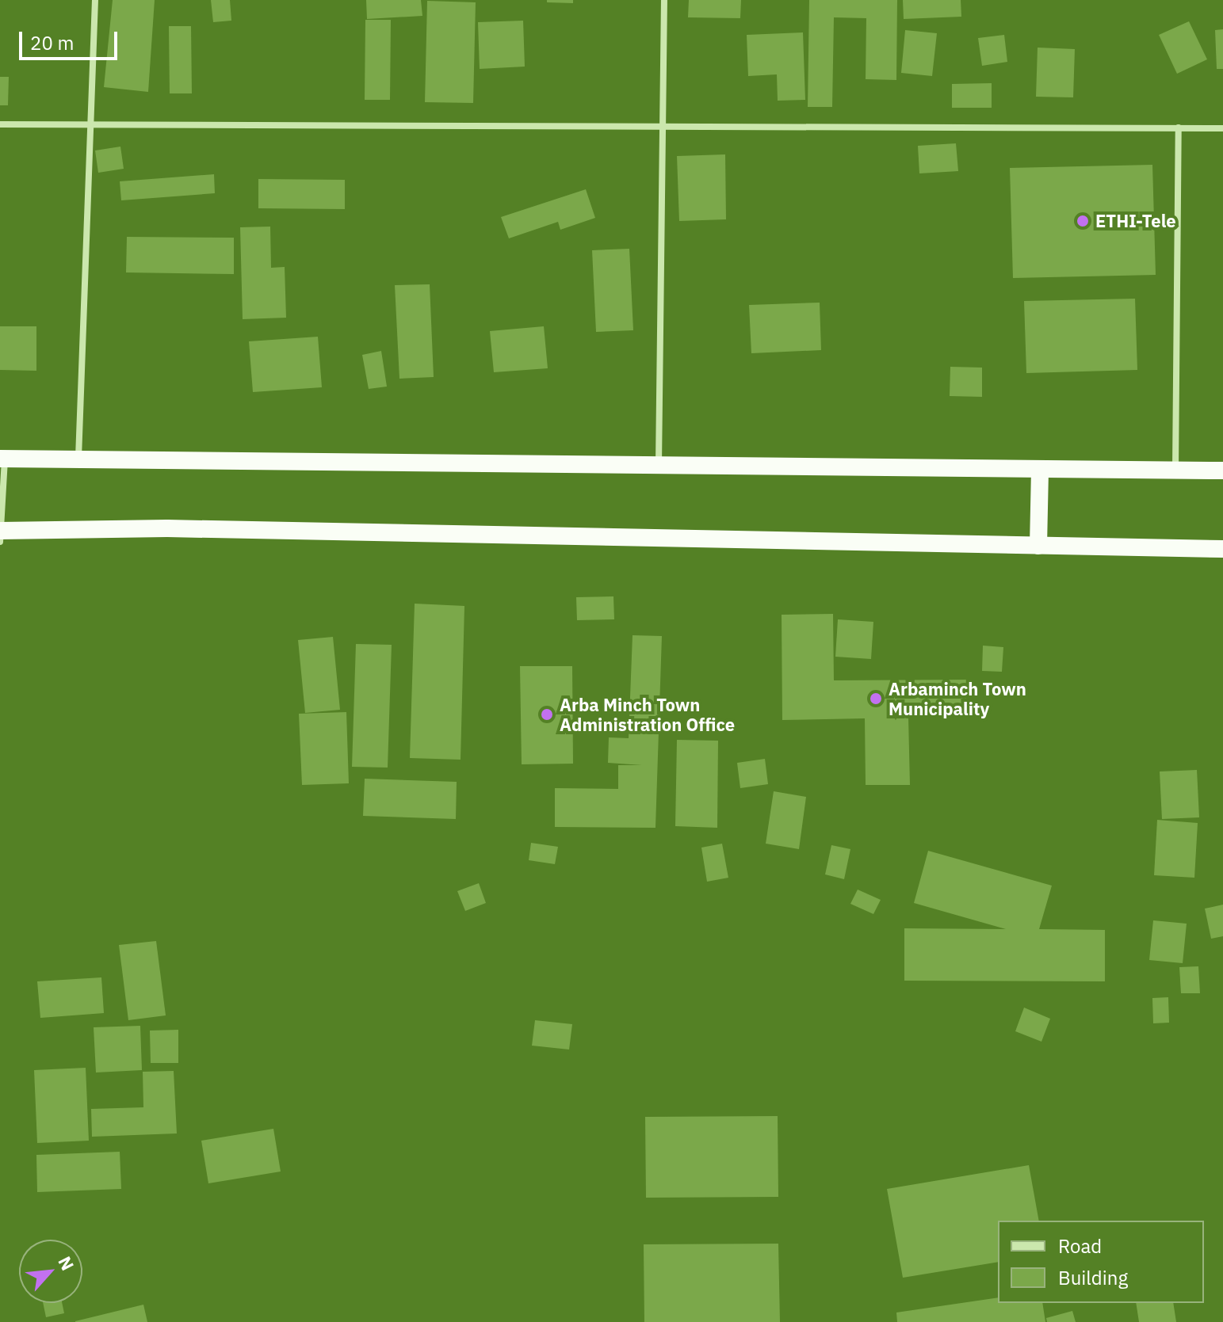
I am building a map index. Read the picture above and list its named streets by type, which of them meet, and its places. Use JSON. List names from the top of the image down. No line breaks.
{"places":["ETHI-Tele","Arbaminch Town Municipality","Arba Minch Town Administration Office"],"legend":["Road","Building"],"scale_bar":"20 m","north":"top right"}
